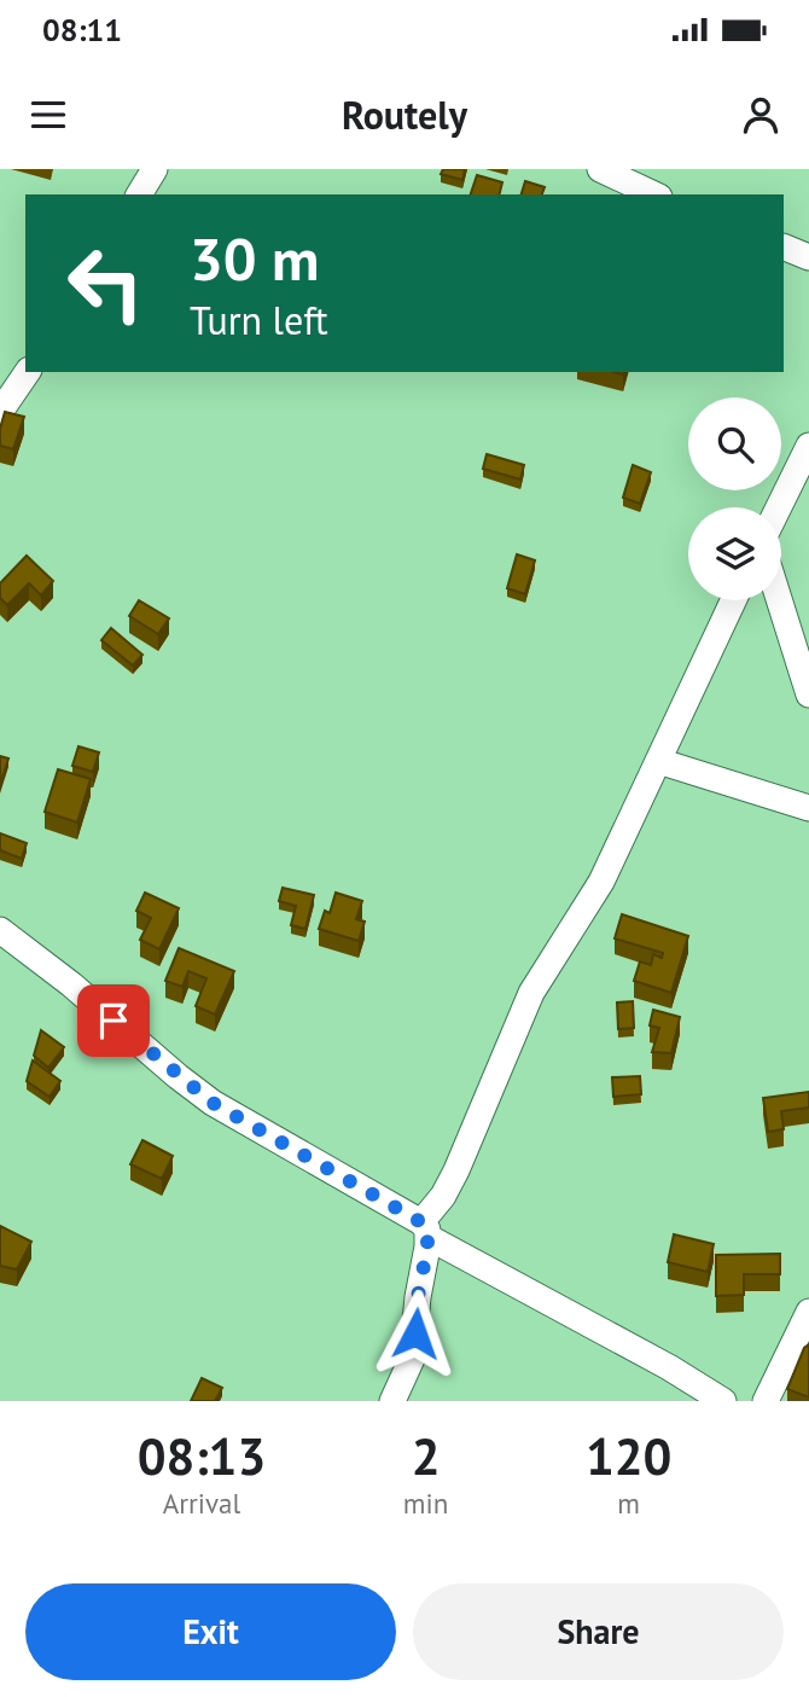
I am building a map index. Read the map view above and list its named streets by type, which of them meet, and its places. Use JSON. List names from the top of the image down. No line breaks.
{"page":{"status":"08:11","header":"Routely","turn":["30 m","Turn left"],"eta":["08:13","Arrival","2","min","120","m"],"buttons":["Exit","Share"]}}
